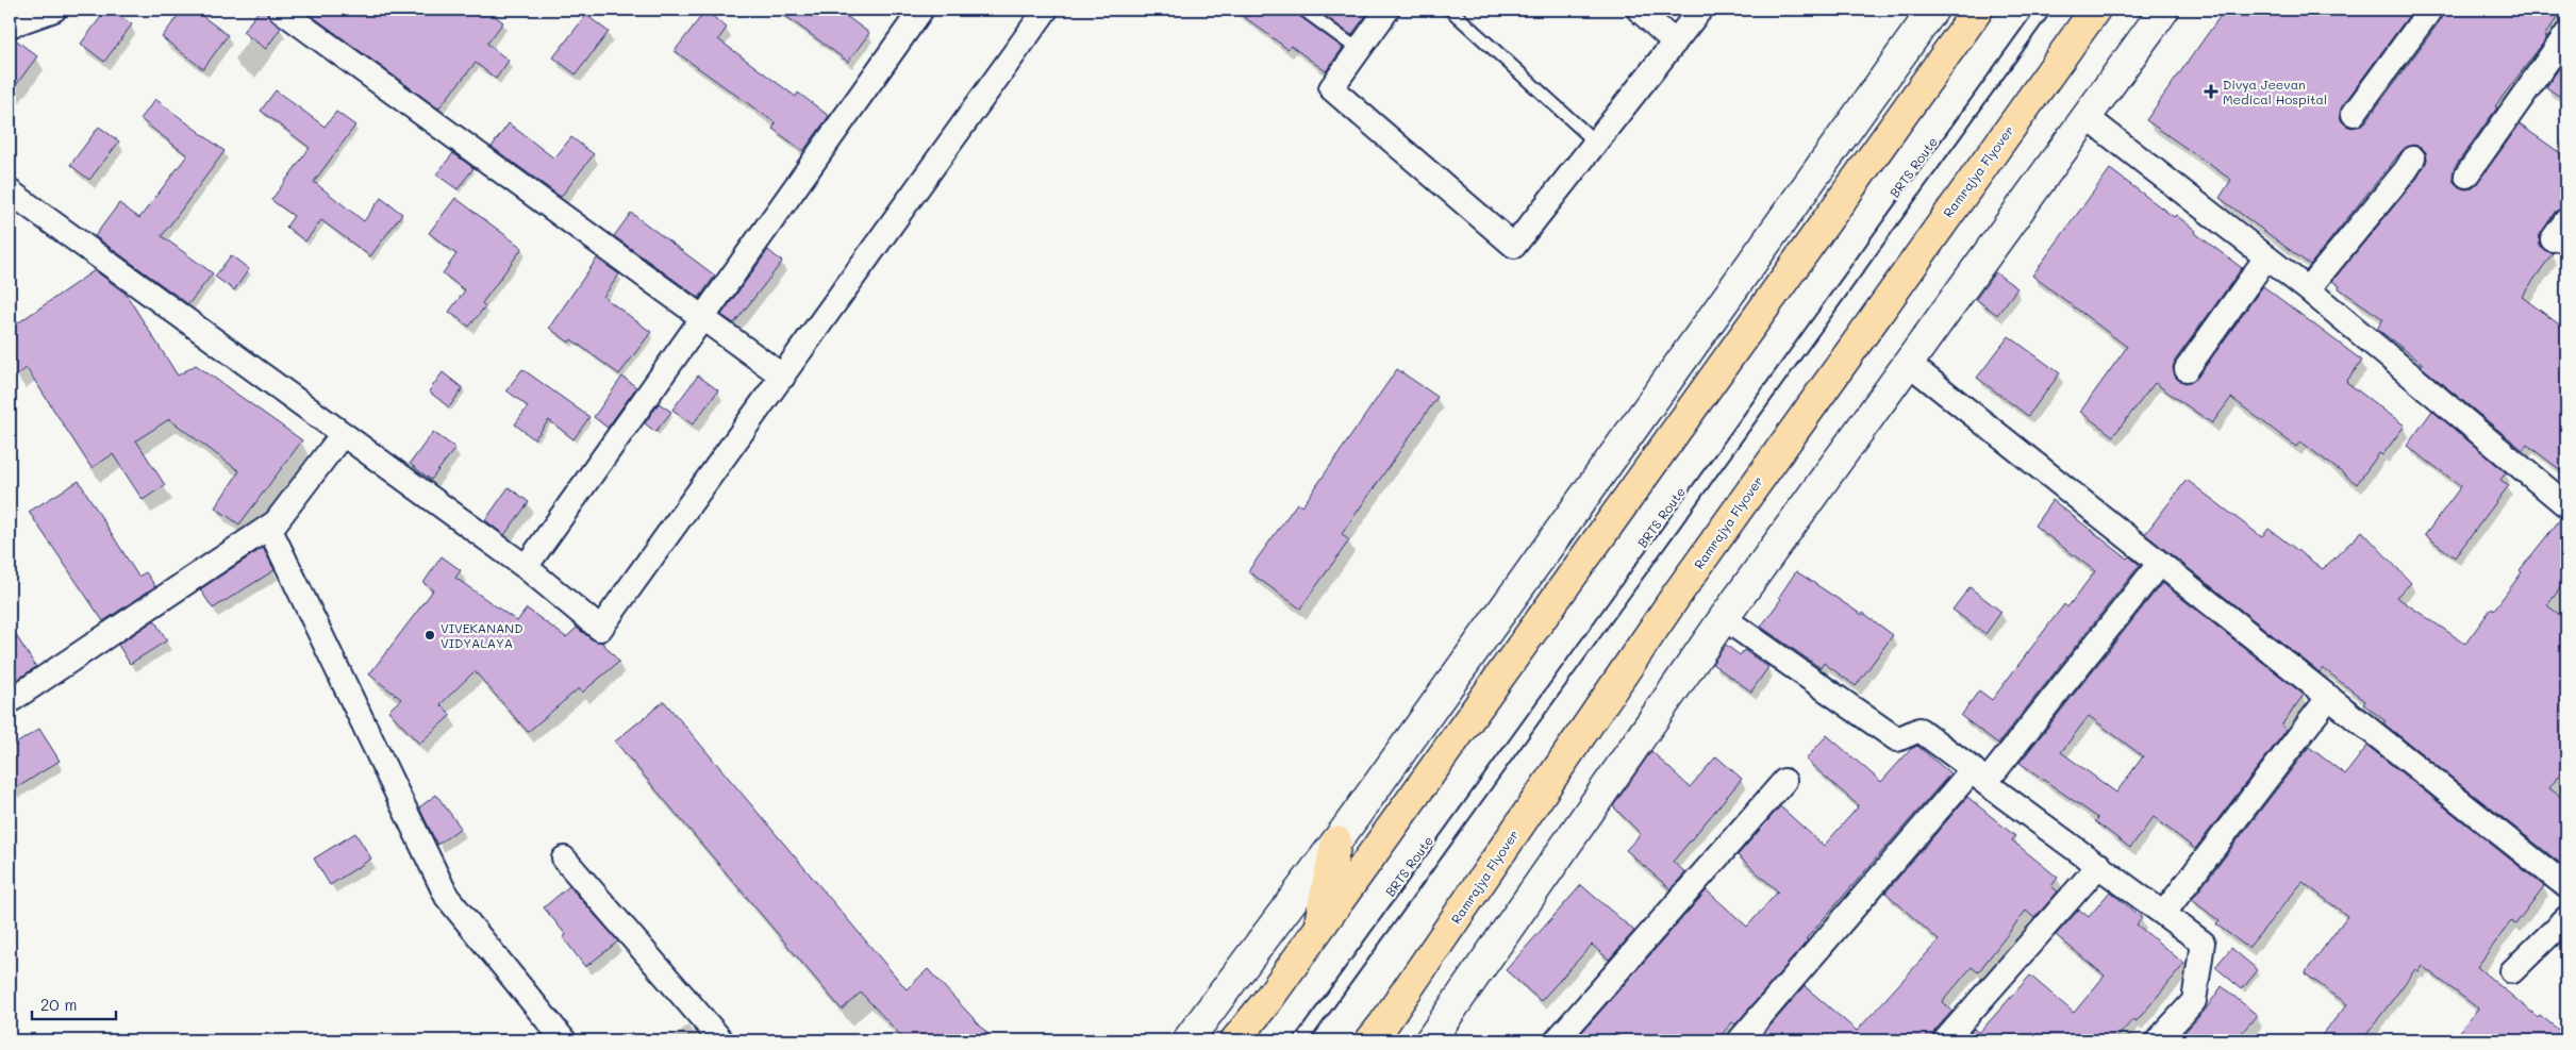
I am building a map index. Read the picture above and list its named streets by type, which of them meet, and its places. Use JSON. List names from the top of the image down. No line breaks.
{"streets":{"main road":["Ramrajya Flyover"],"lane":["BRTS Route"]},"places":{"health":["Divya Jeevan Medical Hospital"],"other":["VIVEKANAND VIDYALAYA"]},"scale_bar":"20 m"}
